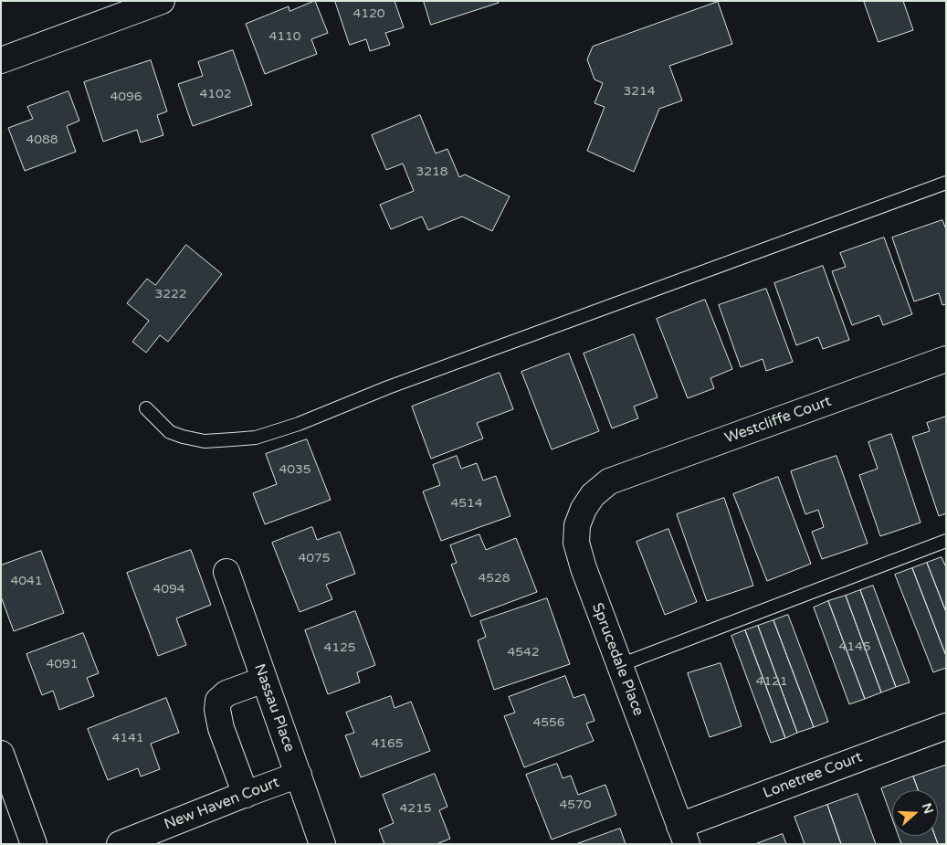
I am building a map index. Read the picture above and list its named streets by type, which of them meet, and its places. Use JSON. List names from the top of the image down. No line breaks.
{"streets":{"street":["Westcliffe Court","Sprucedale Place","Nassau Place","Lonetree Court","New Haven Court"]},"crossings":[["Westcliffe Court","Sprucedale Place"],["Sprucedale Place","Lonetree Court"],["Nassau Place","New Haven Court"]],"house_numbers":["4120","4110","3214","4102","4096","4088","3218","3222","4035","4514","4075","4528","4041","4094","4145","4125","4542","4091","4121","4556","4141","4165","4570","4215"],"north":"right"}
